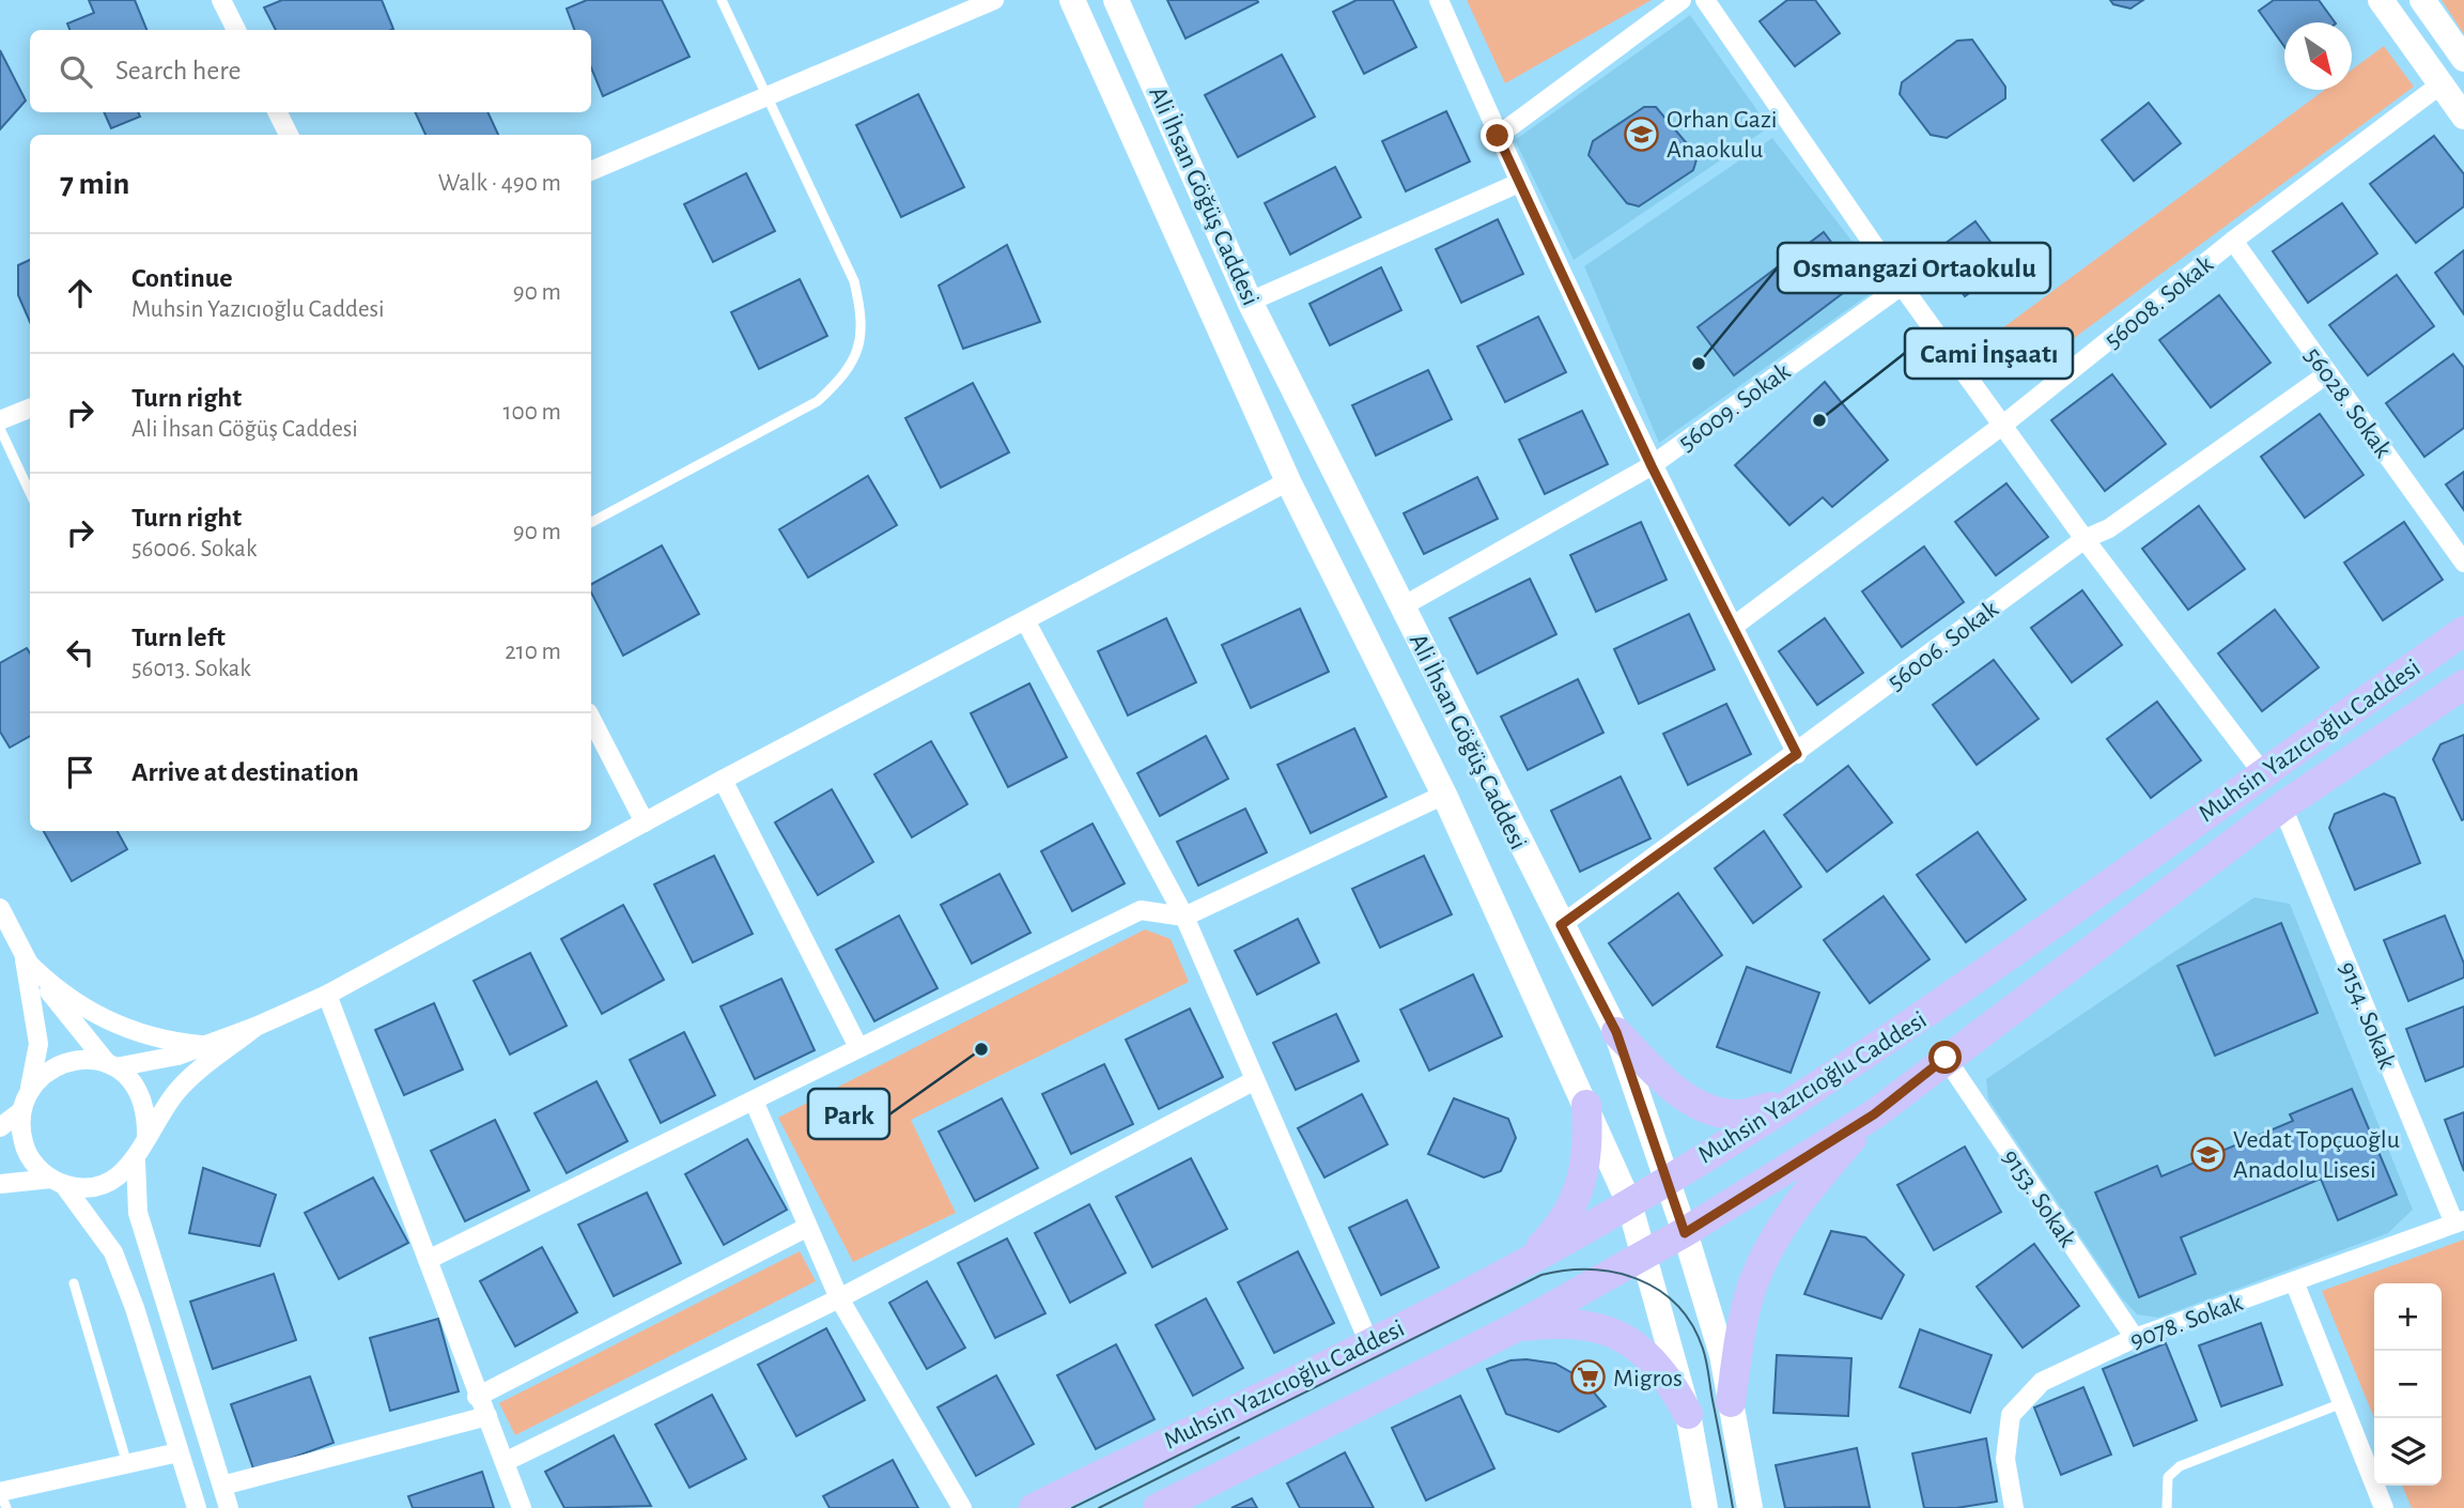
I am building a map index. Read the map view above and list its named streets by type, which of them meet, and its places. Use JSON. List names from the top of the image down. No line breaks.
{"streets":{"main road":["Ali İhsan Göğüş Caddesi","Muhsin Yazıcıoğlu Caddesi"],"street":["56008. Sokak","56028. Sokak","56009. Sokak","56006. Sokak","9154. Sokak","9153. Sokak","9078. Sokak"]},"crossings":[["Ali İhsan Göğüş Caddesi","56009. Sokak"],["Ali İhsan Göğüş Caddesi","56006. Sokak"],["Ali İhsan Göğüş Caddesi","Muhsin Yazıcıoğlu Caddesi"],["56008. Sokak","56028. Sokak"],["56028. Sokak","56006. Sokak"],["Muhsin Yazıcıoğlu Caddesi","9154. Sokak"],["Muhsin Yazıcıoğlu Caddesi","9153. Sokak"],["9154. Sokak","9078. Sokak"],["9153. Sokak","9078. Sokak"]],"places":{"school or university":["Orhan Gazi Anaokulu","Vedat Topçuoğlu Anadolu Lisesi"],"other":["Osmangazi Ortaokulu","Cami İnşaatı","Park"],"supermarket":["Migros"]},"north":"bottom right","page":{"search":"Search here","heading":["7 min","Walk · 490 m"],"list":[["Continue","Muhsin Yazıcıoğlu Caddesi","90 m"],["Turn right","Ali İhsan Göğüş Caddesi","100 m"],["Turn right","56006. Sokak","90 m"],["Turn left","56013. Sokak","210 m"],"Arrive at destination"],"map_buttons":["+","−"]}}
